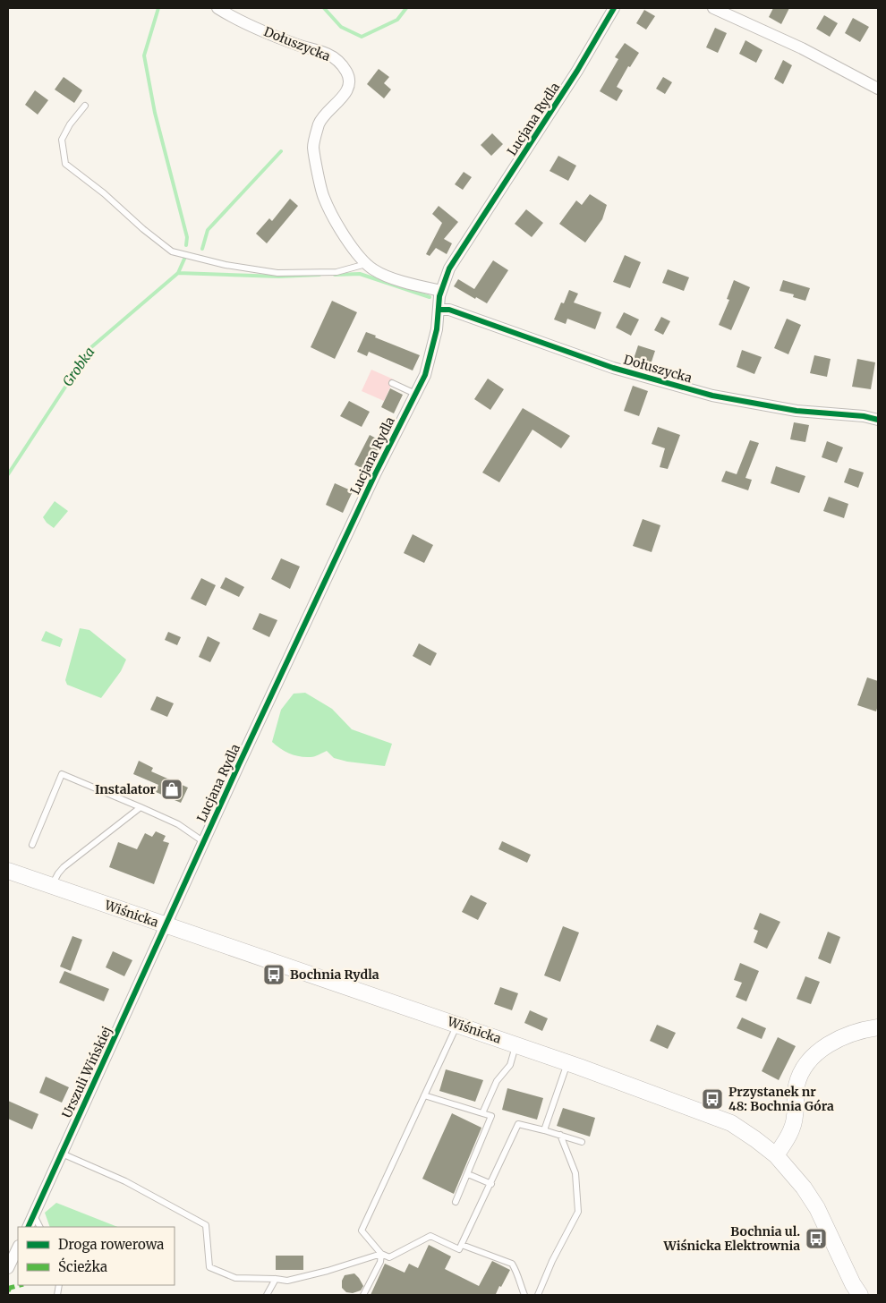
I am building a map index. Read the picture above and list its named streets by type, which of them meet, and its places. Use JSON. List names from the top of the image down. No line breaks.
{"streets":{"main road":["Wiśnicka"],"street":["Dołuszycka","Lucjana Rydla","Urszuli Wińskiej"]},"crossings":[["Dołuszycka","Lucjana Rydla"],["Lucjana Rydla","Wiśnicka"],["Lucjana Rydla","Urszuli Wińskiej"],["Wiśnicka","Urszuli Wińskiej"]],"water":["Grobka"],"places":{"shop":["Instalator"],"bus stop":["Bochnia Rydla","Przystanek nr 48: Bochnia Góra","Bochnia ul. Wiśnicka Elektrownia"]},"legend":["Droga rowerowa","Ścieżka"]}
